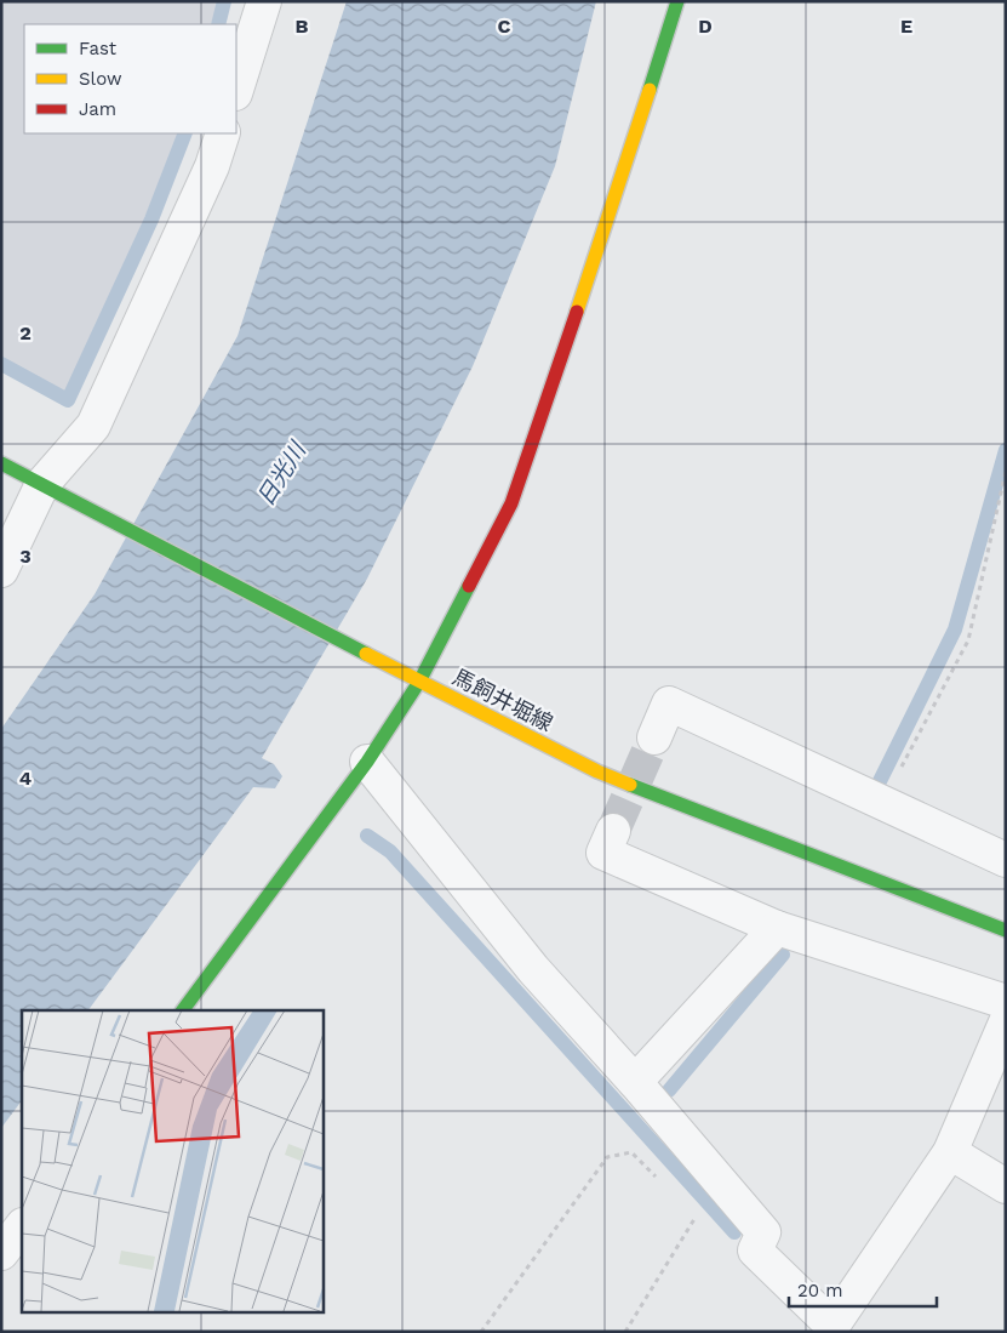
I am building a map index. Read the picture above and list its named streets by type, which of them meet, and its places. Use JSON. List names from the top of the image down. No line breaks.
{"streets":{"street":["馬飼井堀線"]},"water":["日光川"],"legend":["Fast","Slow","Jam"],"scale_bar":"20 m","grid":{"columns":["B","C","D","E"],"rows":["2","3","4"]}}
